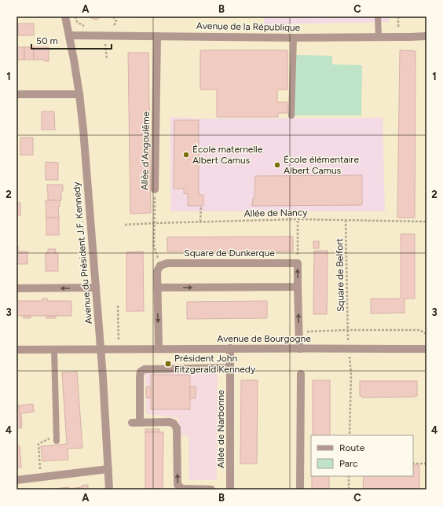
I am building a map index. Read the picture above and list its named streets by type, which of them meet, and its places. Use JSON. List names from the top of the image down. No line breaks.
{"streets":{"street":["Avenue de la République","Allée d'Angoulême","Avenue du Président J.F. Kennedy","Square de Dunkerque","Avenue de Bourgogne","Allée de Narbonne"],"path":["Allée de Nancy","Square de Belfort"]},"crossings":[["Avenue de la République","Allée d'Angoulême"],["Avenue de la République","Avenue du Président J.F. Kennedy"],["Allée d'Angoulême","Allée de Nancy"],["Allée d'Angoulême","Square de Dunkerque"],["Allée de Nancy","Square de Belfort"],["Avenue du Président J.F. Kennedy","Avenue de Bourgogne"],["Square de Belfort","Avenue de Bourgogne"],["Avenue de Bourgogne","Allée de Narbonne"]],"places":{"other":["École maternelle Albert Camus","École élémentaire Albert Camus"],"transit":["Président John Fitzgerald Kennedy"]},"legend":["Route","Parc"],"scale_bar":"50 m","grid":{"columns":["A","B","C"],"rows":["1","2","3","4"]}}
